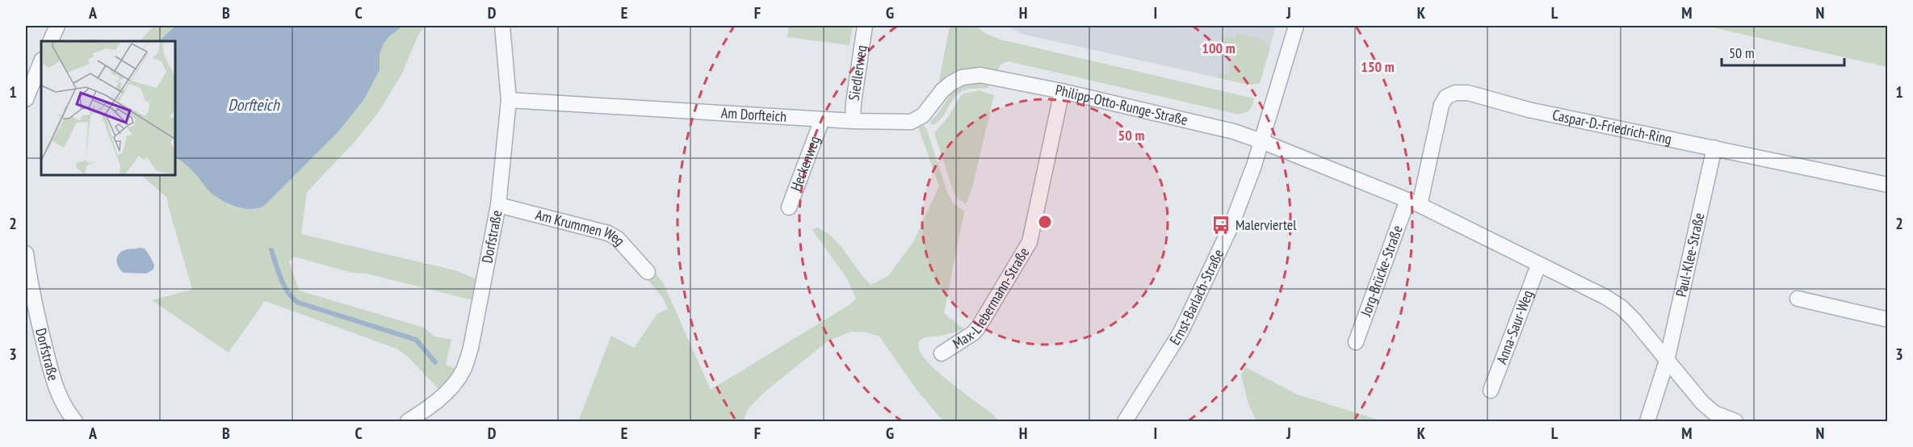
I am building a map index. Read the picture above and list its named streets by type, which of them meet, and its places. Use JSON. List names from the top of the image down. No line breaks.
{"streets":{"street":["Siedlerweg","Philipp-Otto-Runge-Straße","Am Dorfteich","Caspar-D.-Friedrich-Ring","Heckenweg","Am Krummen Weg","Dorfstraße","Paul-Klee-Straße","Jorg-Brücke-Straße","Max-Liebermann-Straße","Ernst-Barlach-Straße","Anna-Saur-Weg"]},"crossings":[["Siedlerweg","Am Dorfteich"],["Philipp-Otto-Runge-Straße","Am Dorfteich"],["Philipp-Otto-Runge-Straße","Max-Liebermann-Straße"],["Philipp-Otto-Runge-Straße","Ernst-Barlach-Straße"],["Am Dorfteich","Heckenweg"],["Am Dorfteich","Dorfstraße"],["Caspar-D.-Friedrich-Ring","Paul-Klee-Straße"],["Caspar-D.-Friedrich-Ring","Jorg-Brücke-Straße"],["Am Krummen Weg","Dorfstraße"]],"water":["Dorfteich"],"places":{"bus stop":["Malerviertel"]},"scale_bar":"50 m","grid":{"columns":["A","B","C","D","E","F","G","H","I","J","K","L","M","N"],"rows":["1","2","3"]},"rings":["100 m","150 m","50 m"]}
